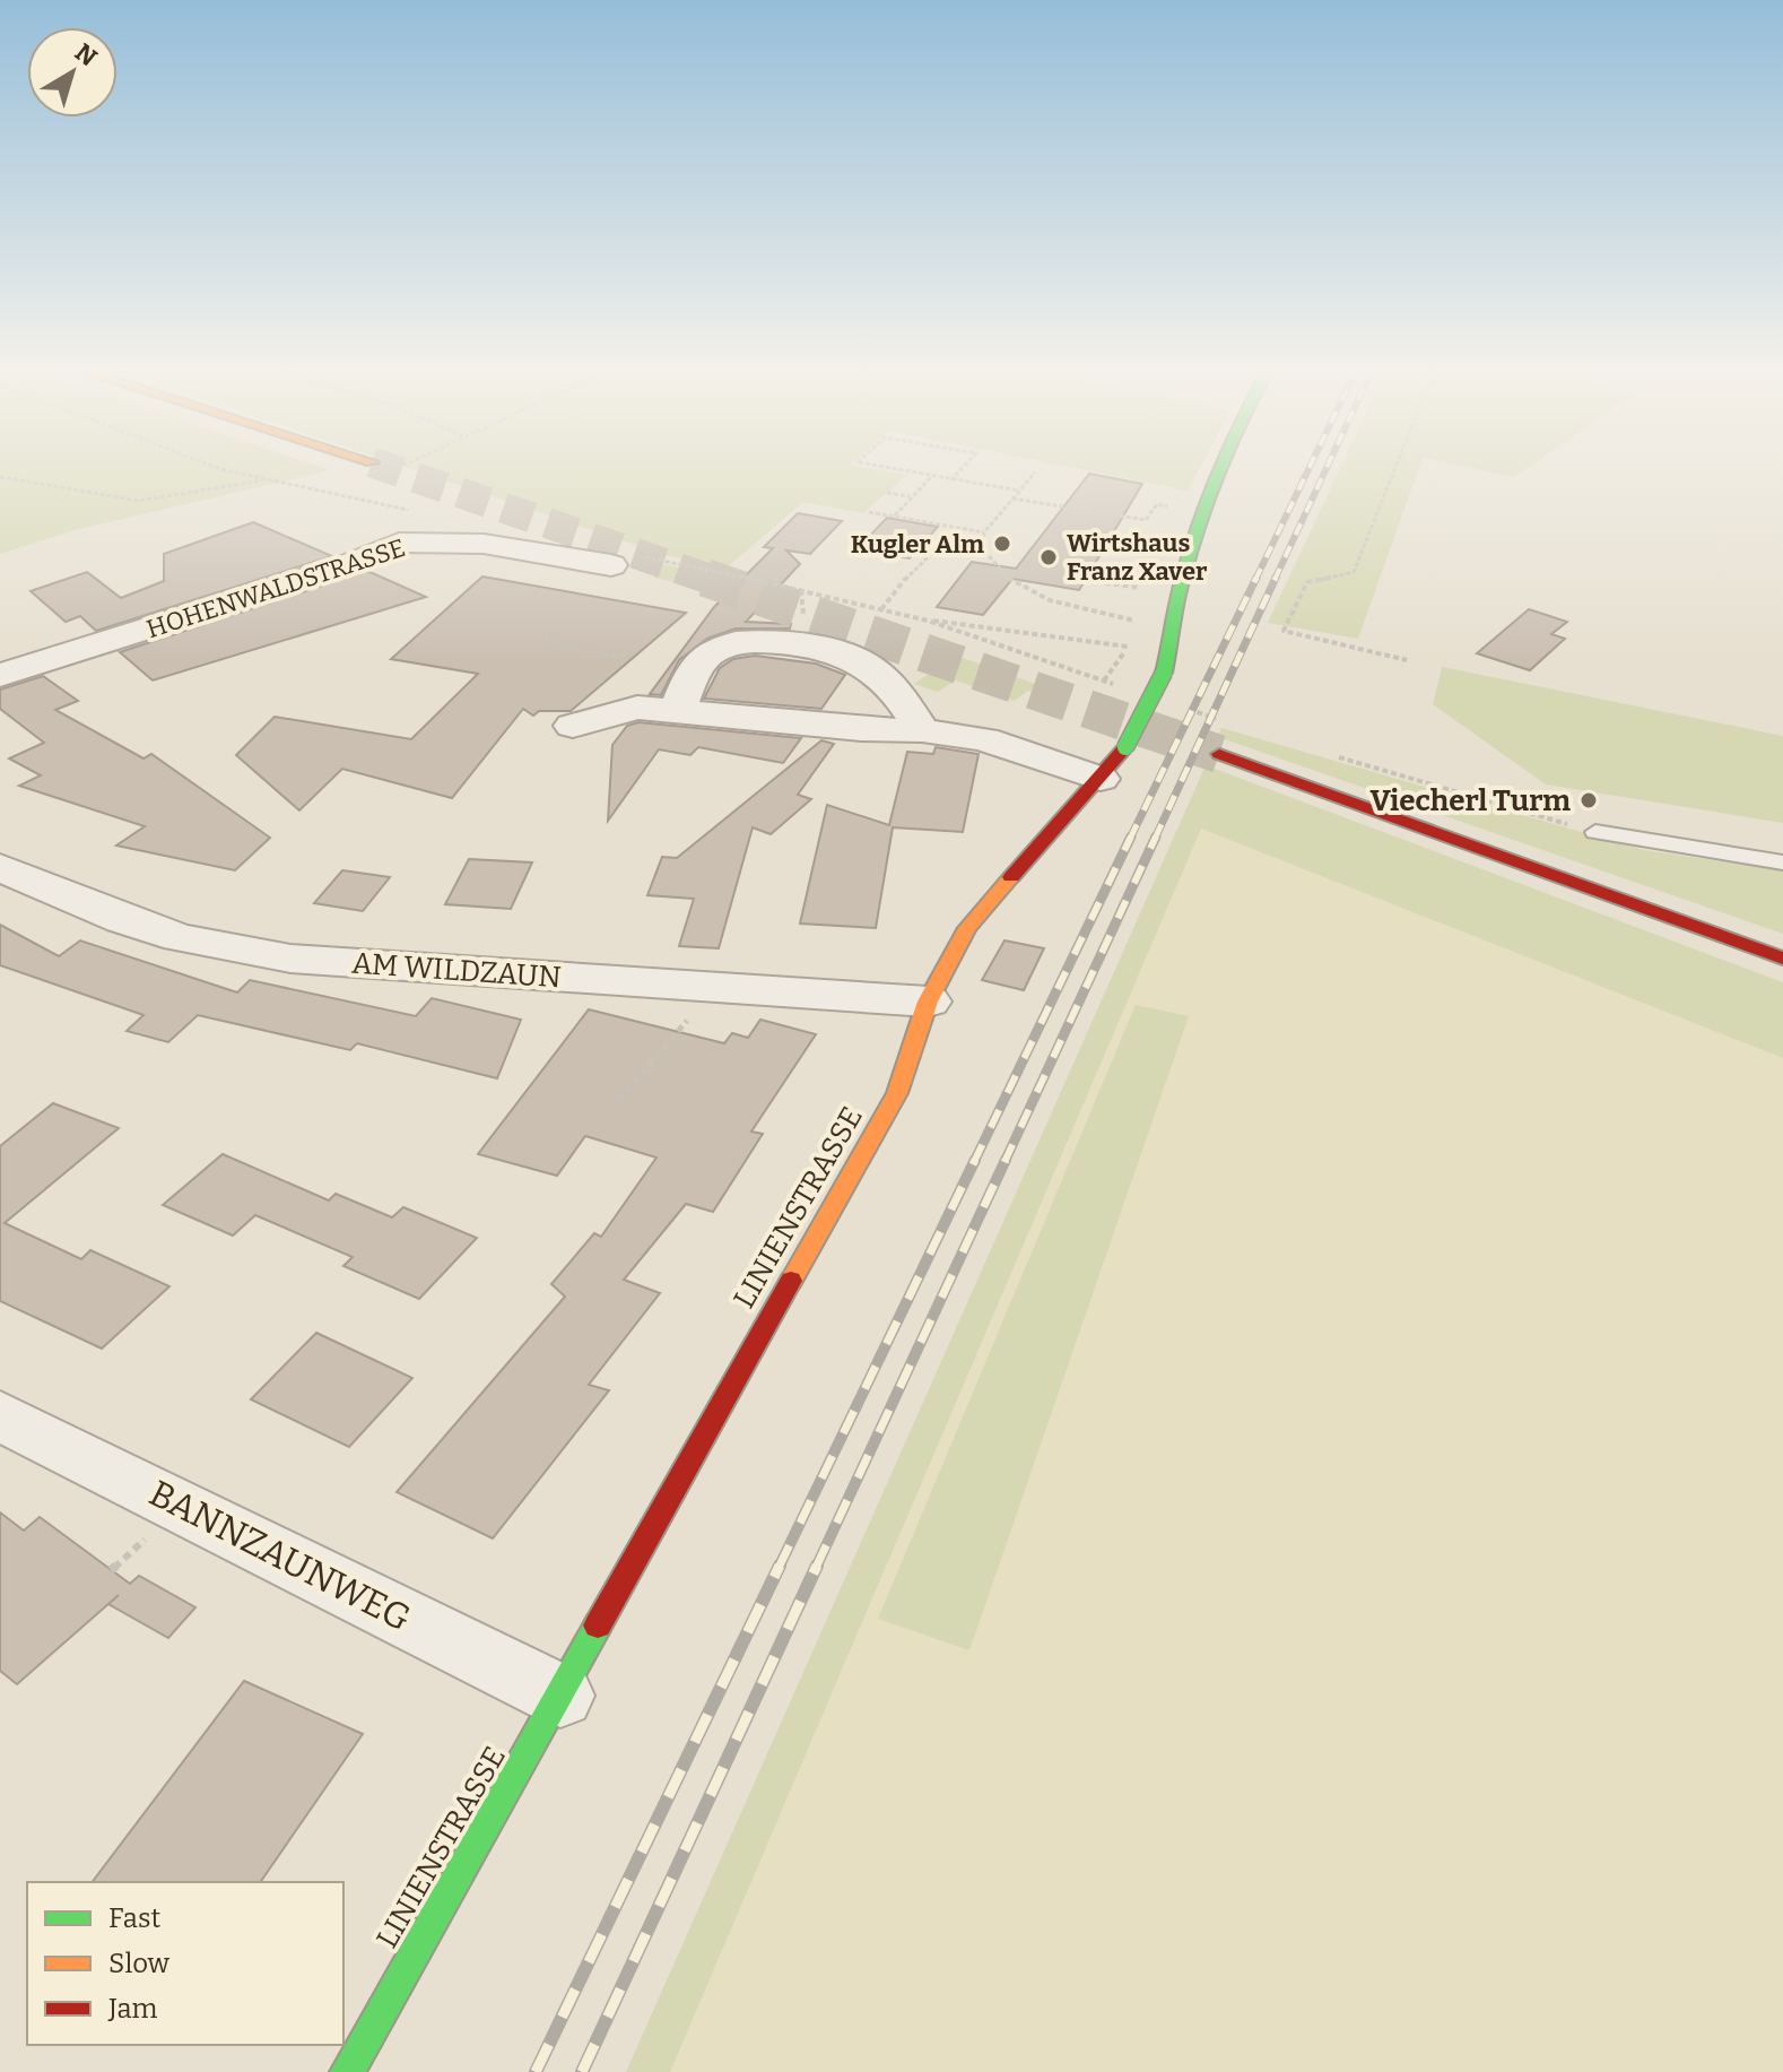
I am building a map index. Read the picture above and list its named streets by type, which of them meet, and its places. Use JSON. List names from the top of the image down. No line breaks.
{"streets":{"street":["HOHENWALDSTRASSE","AM WILDZAUN","LINIENSTRASSE","BANNZAUNWEG"]},"crossings":[["AM WILDZAUN","LINIENSTRASSE"],["LINIENSTRASSE","BANNZAUNWEG"]],"places":["Kugler Alm","Wirtshaus Franz Xaver","Viecherl Turm"],"legend":["Fast","Slow","Jam"],"north":"top right"}
